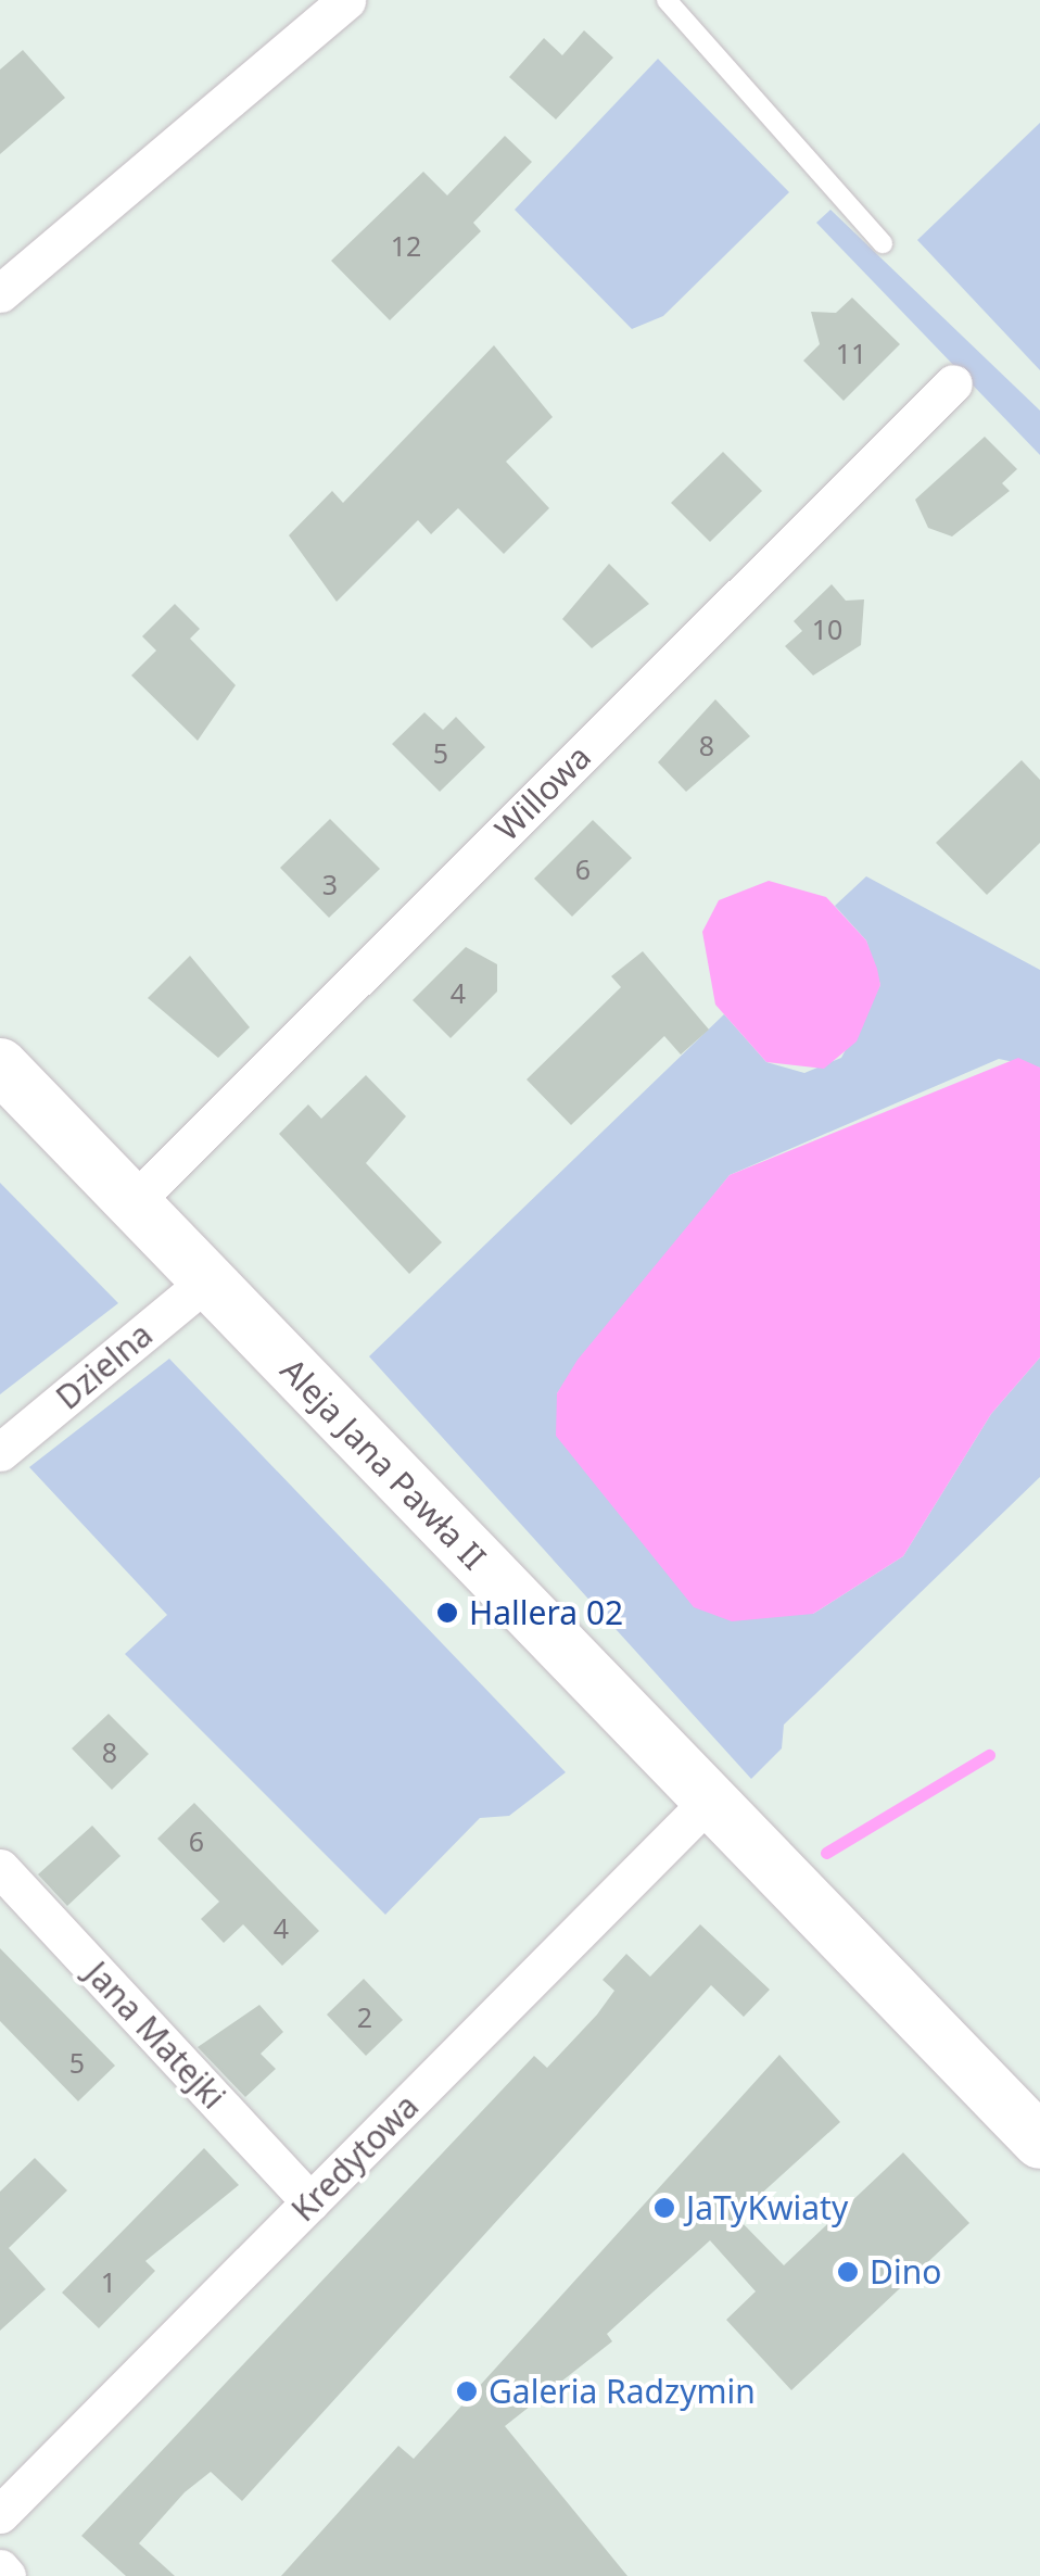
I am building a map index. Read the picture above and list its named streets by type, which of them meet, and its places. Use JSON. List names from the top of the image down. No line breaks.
{"streets":{"street":["Willowa","Dzielna","Aleja Jana Pawła II","Jana Matejki","Kredytowa"]},"crossings":[["Willowa","Aleja Jana Pawła II"],["Dzielna","Aleja Jana Pawła II"],["Aleja Jana Pawła II","Kredytowa"],["Jana Matejki","Kredytowa"]],"places":["Hallera 02","JaTyKwiaty","Dino","Galeria Radzymin"],"house_numbers":["12","11","10","8","5","6","3","4","8","6","4","2","5","1"]}
